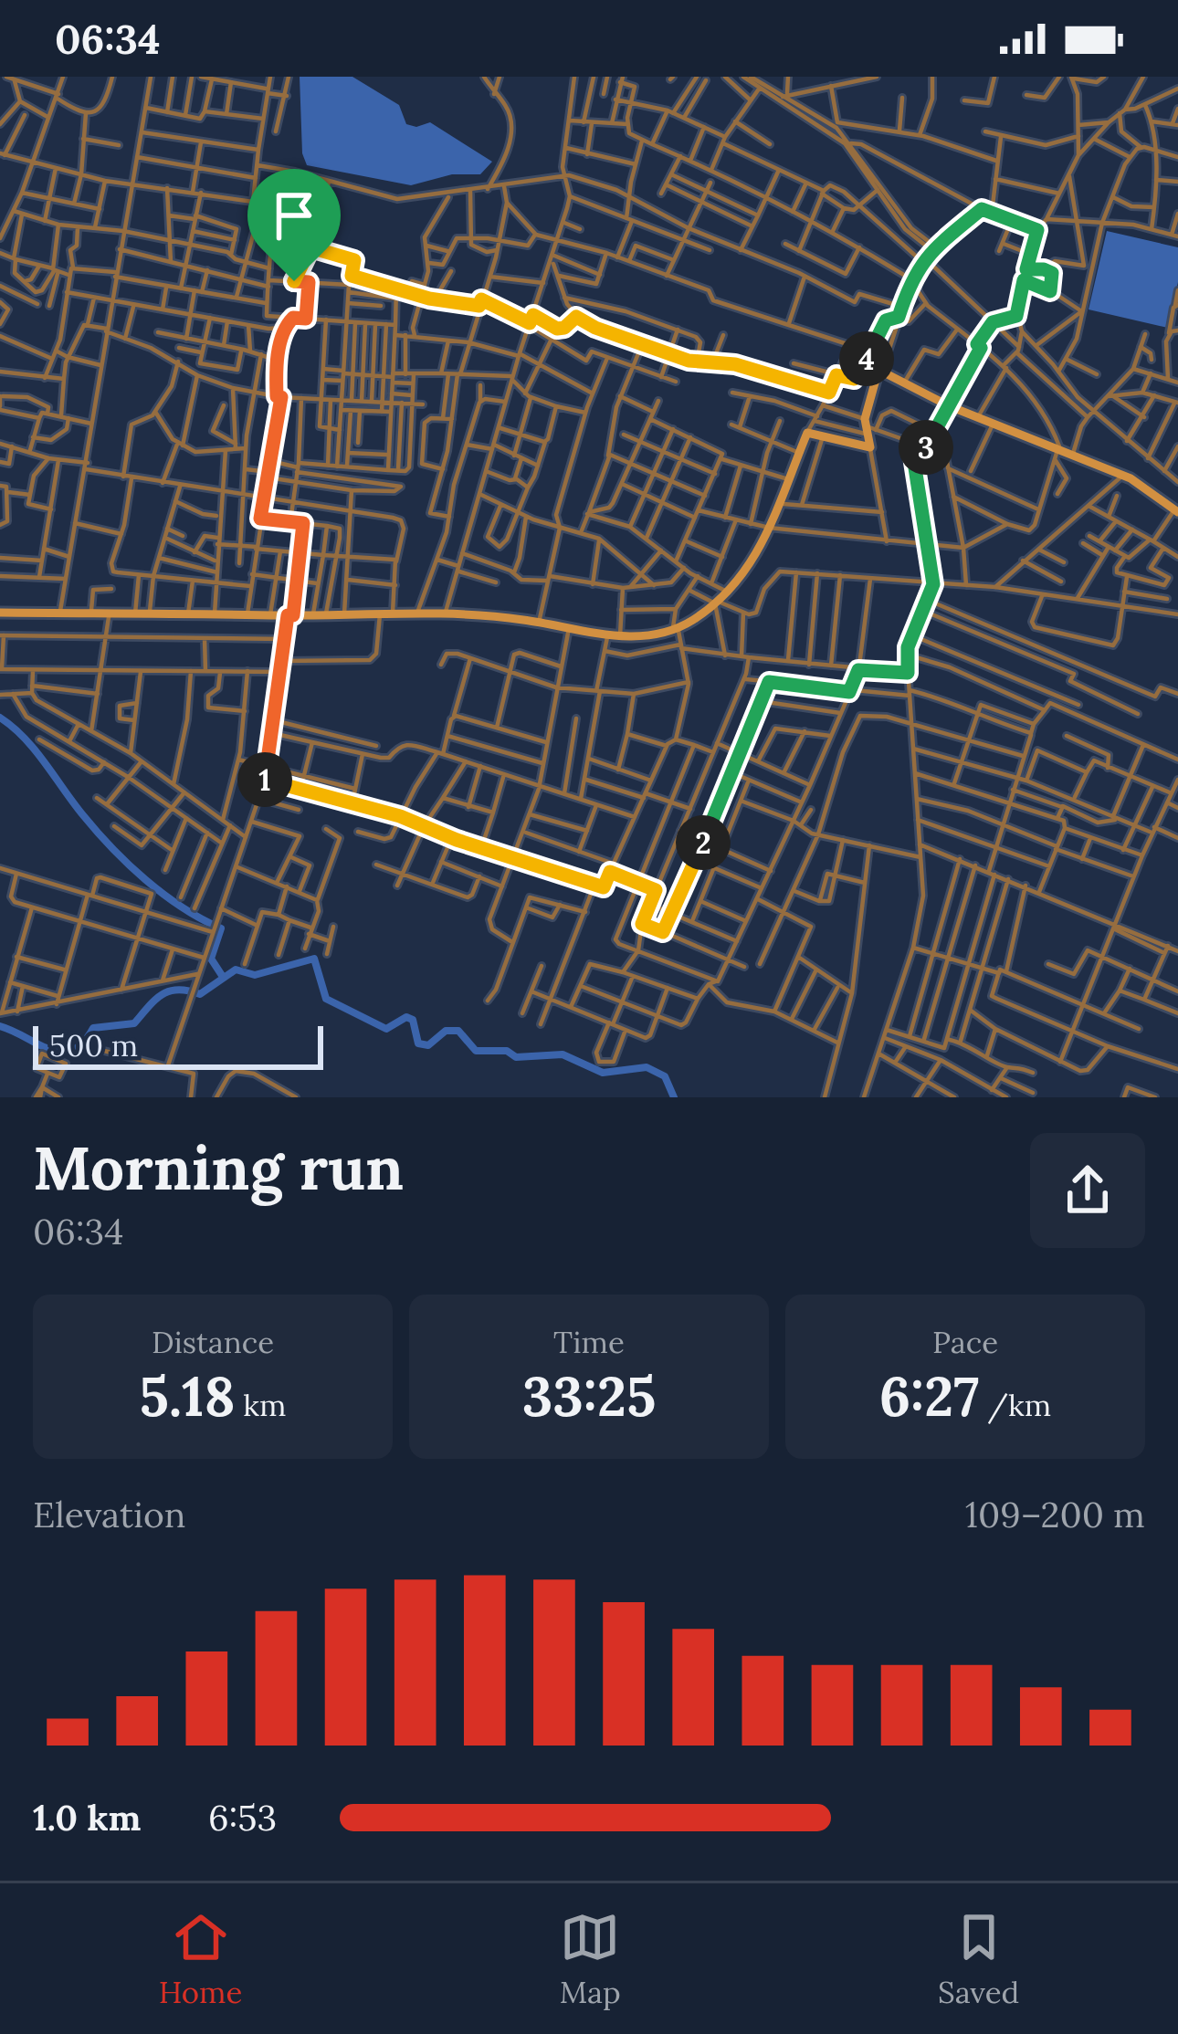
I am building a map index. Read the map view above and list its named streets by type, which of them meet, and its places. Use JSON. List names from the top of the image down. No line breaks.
{"scale_bar":"500 m","page":{"status":"06:34","pins":["4","3","1","2"],"scale":"500 m","heading":["Morning run","06:34"],"stats":[["Distance","5.18 km"],["Time","33:25"],["Pace","6:27 /km"]],"chart":["Elevation","109–200 m"],"list":[{"name":"1.0 km","note":"6:53"}],"tabs":["Home","Map","Saved"]}}
